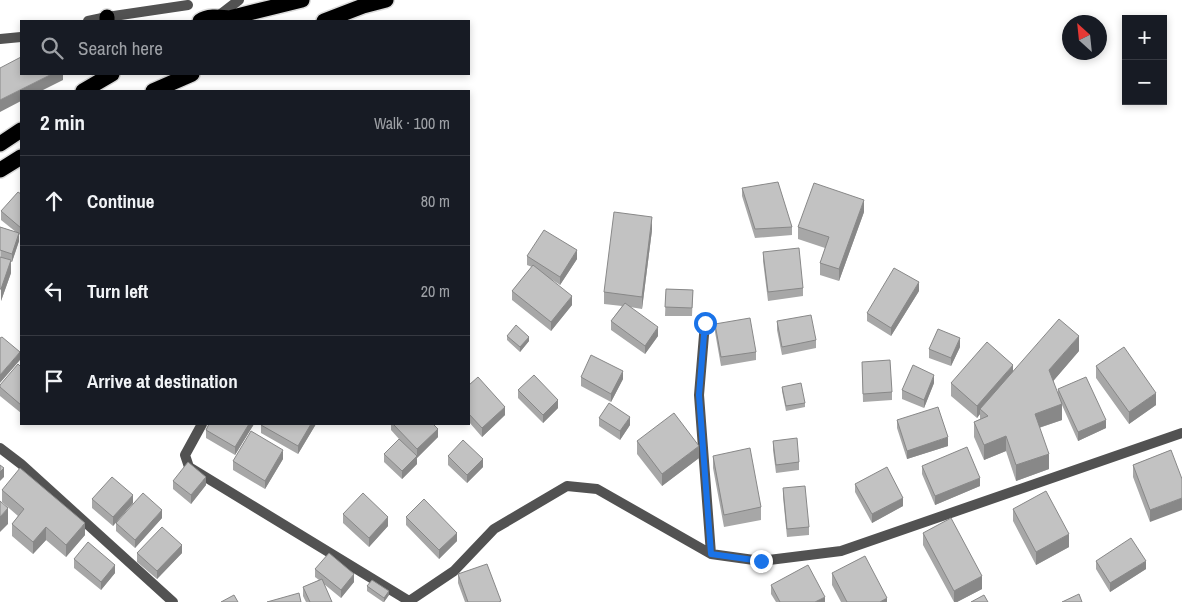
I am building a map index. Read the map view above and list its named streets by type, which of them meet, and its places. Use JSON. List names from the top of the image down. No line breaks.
{"north":"top left","page":{"map_buttons":["+","−"],"search":"Search here","heading":["2 min","Walk · 100 m"],"list":[["Continue","80 m"],["Turn left","20 m"],"Arrive at destination"]}}
